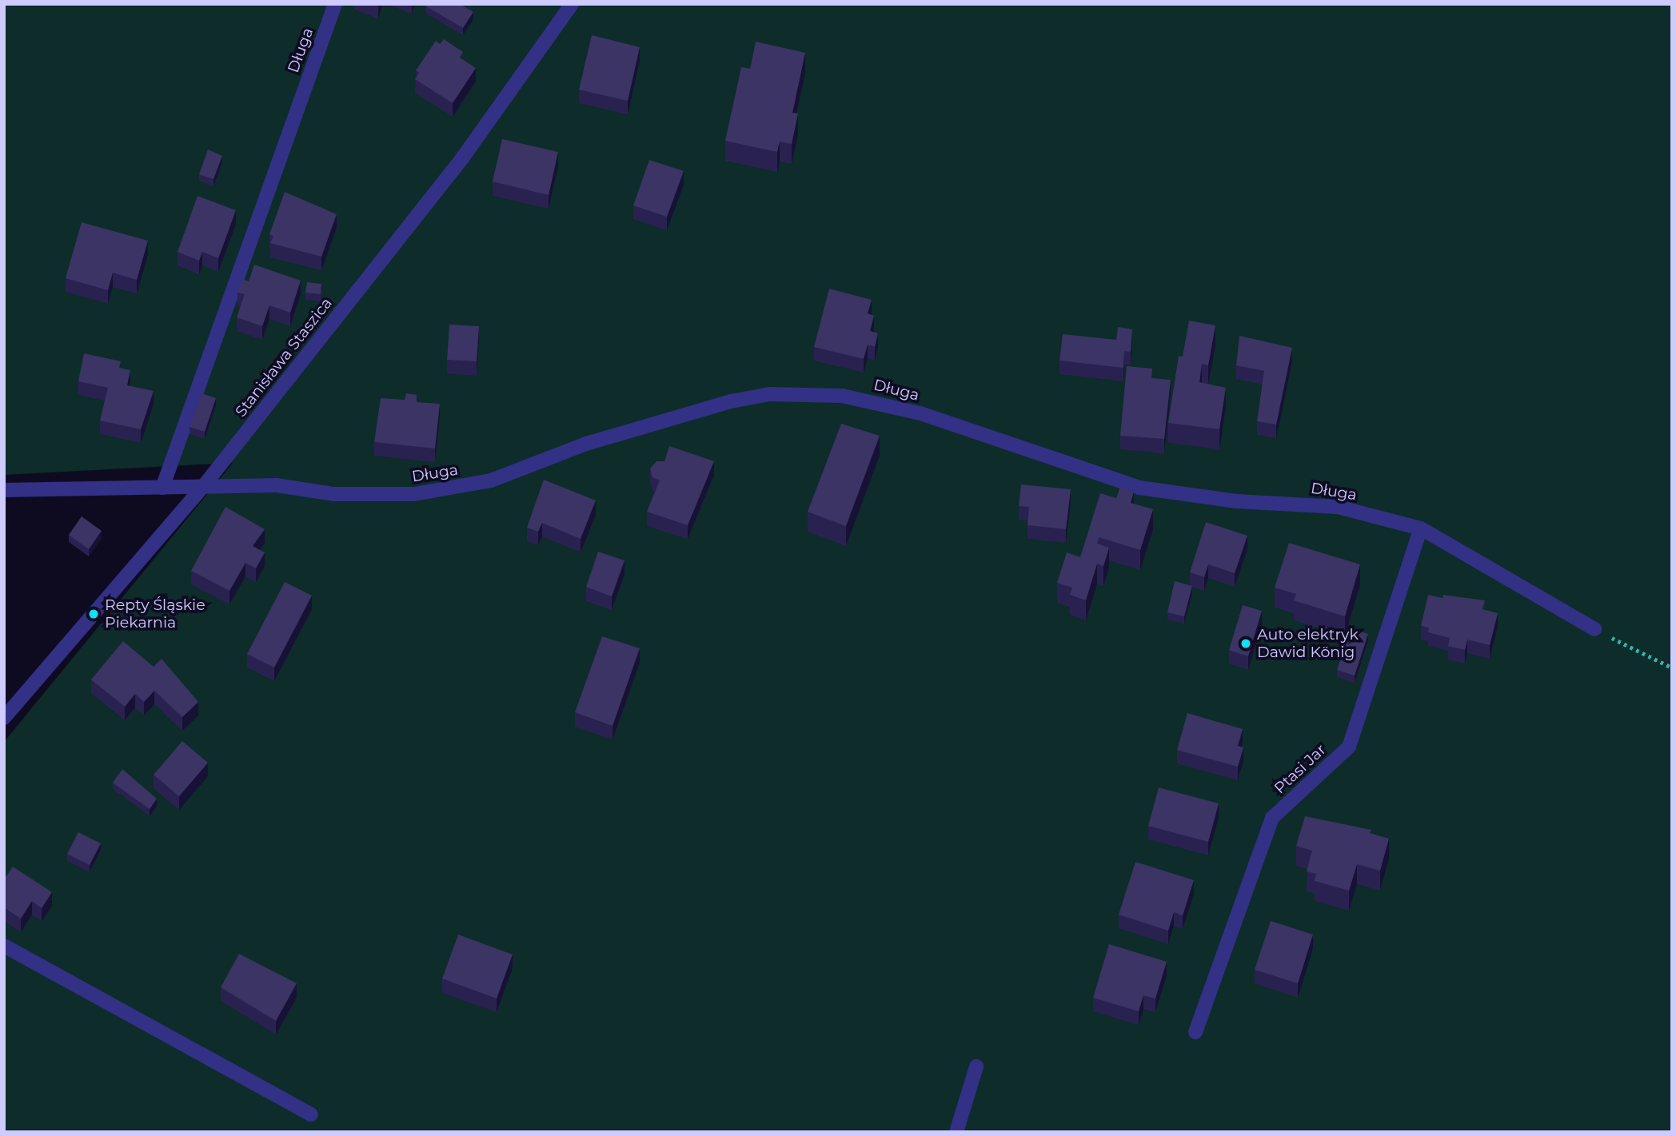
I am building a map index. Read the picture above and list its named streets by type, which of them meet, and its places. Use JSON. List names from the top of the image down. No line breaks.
{"streets":{"street":["Długa","Stanisława Staszica","Ptasi Jar"]},"crossings":[["Długa","Stanisława Staszica"],["Długa","Ptasi Jar"]],"places":["Repty Śląskie Piekarnia","Auto elektryk Dawid König"]}
